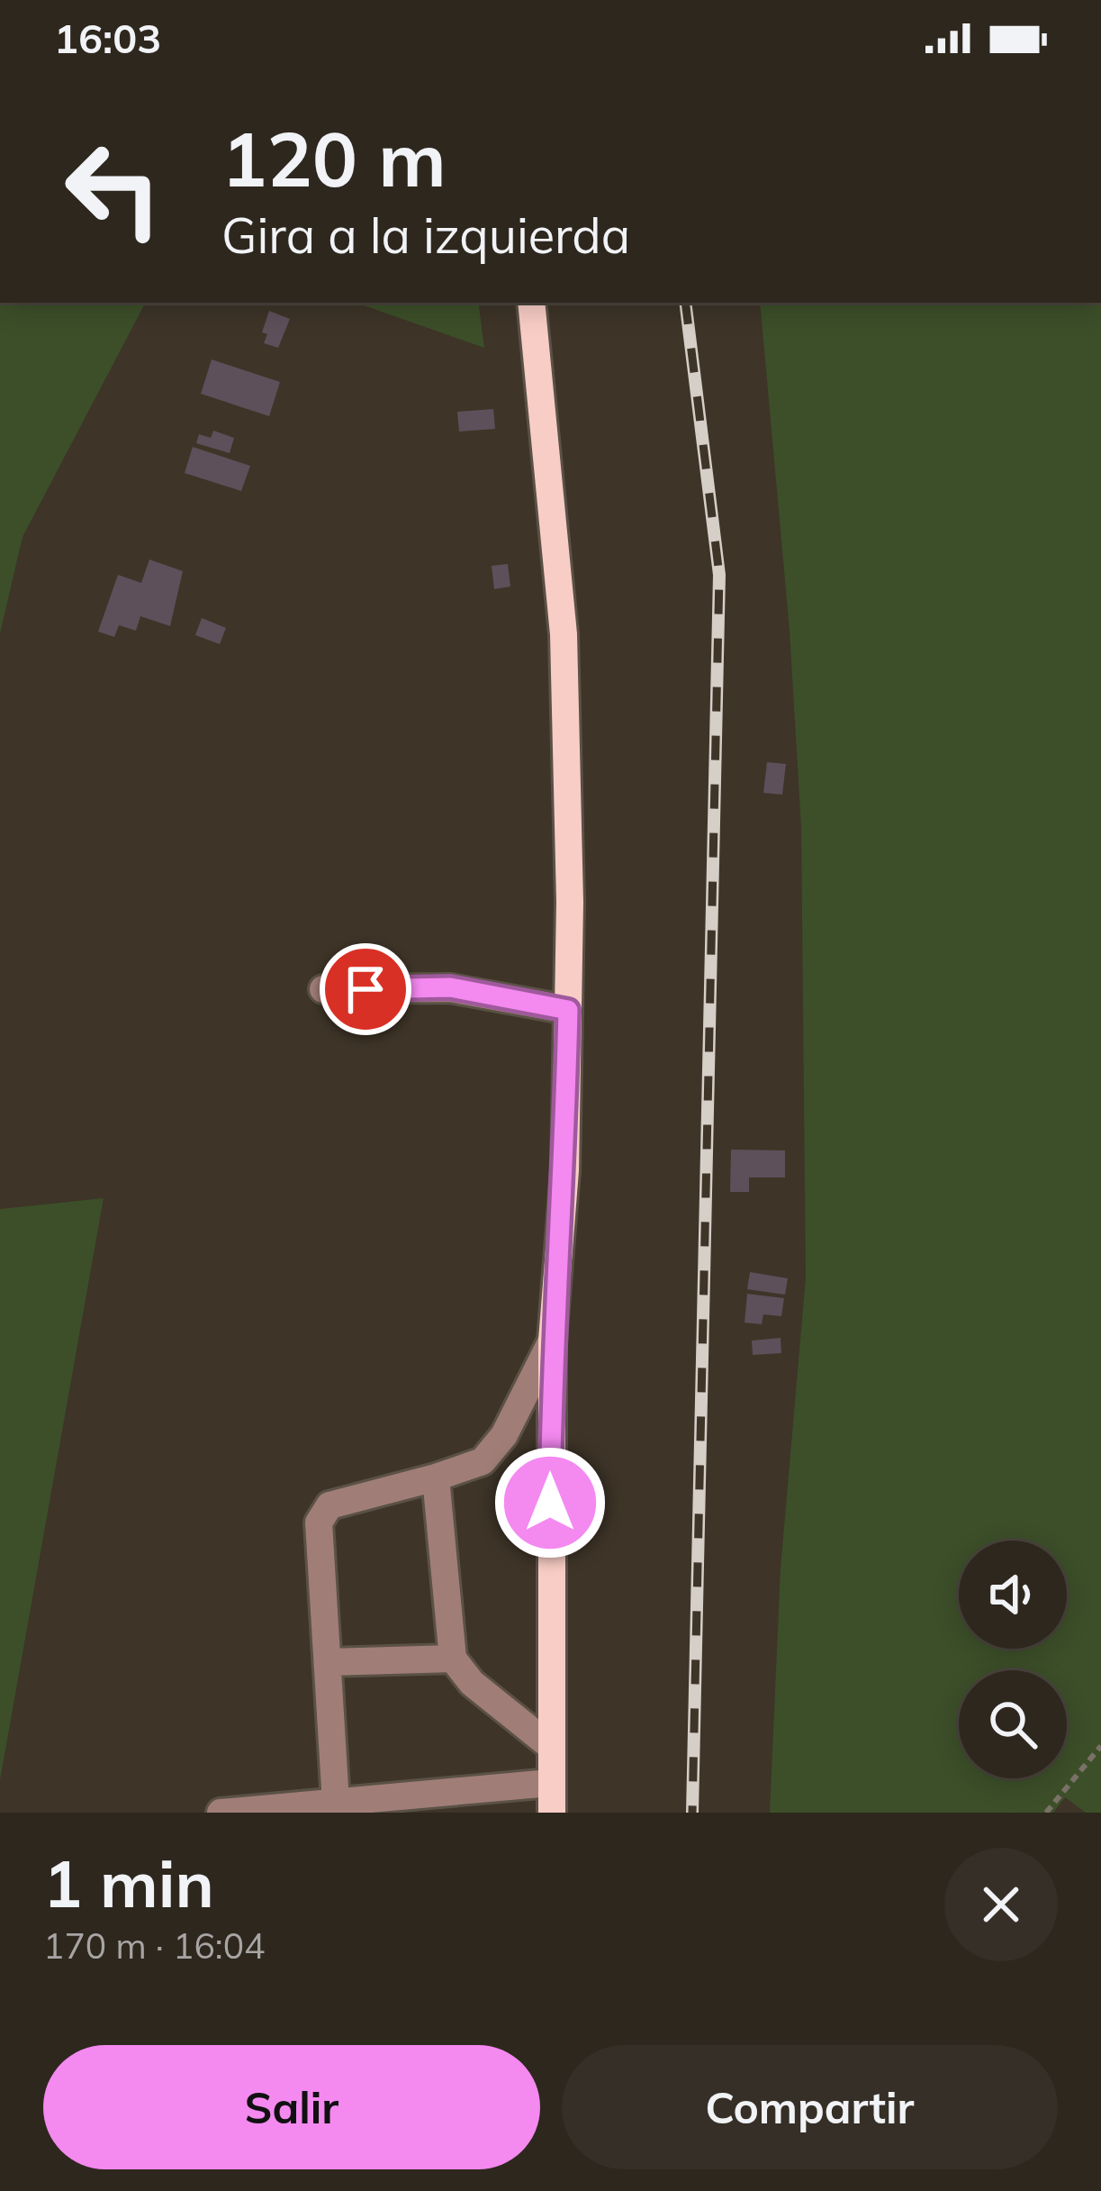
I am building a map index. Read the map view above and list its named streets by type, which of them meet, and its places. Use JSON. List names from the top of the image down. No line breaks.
{"page":{"status":"16:03","turn":["120 m","Gira a la izquierda"],"heading":["1 min","170 m · 16:04"],"buttons":["Salir","Compartir"]}}
